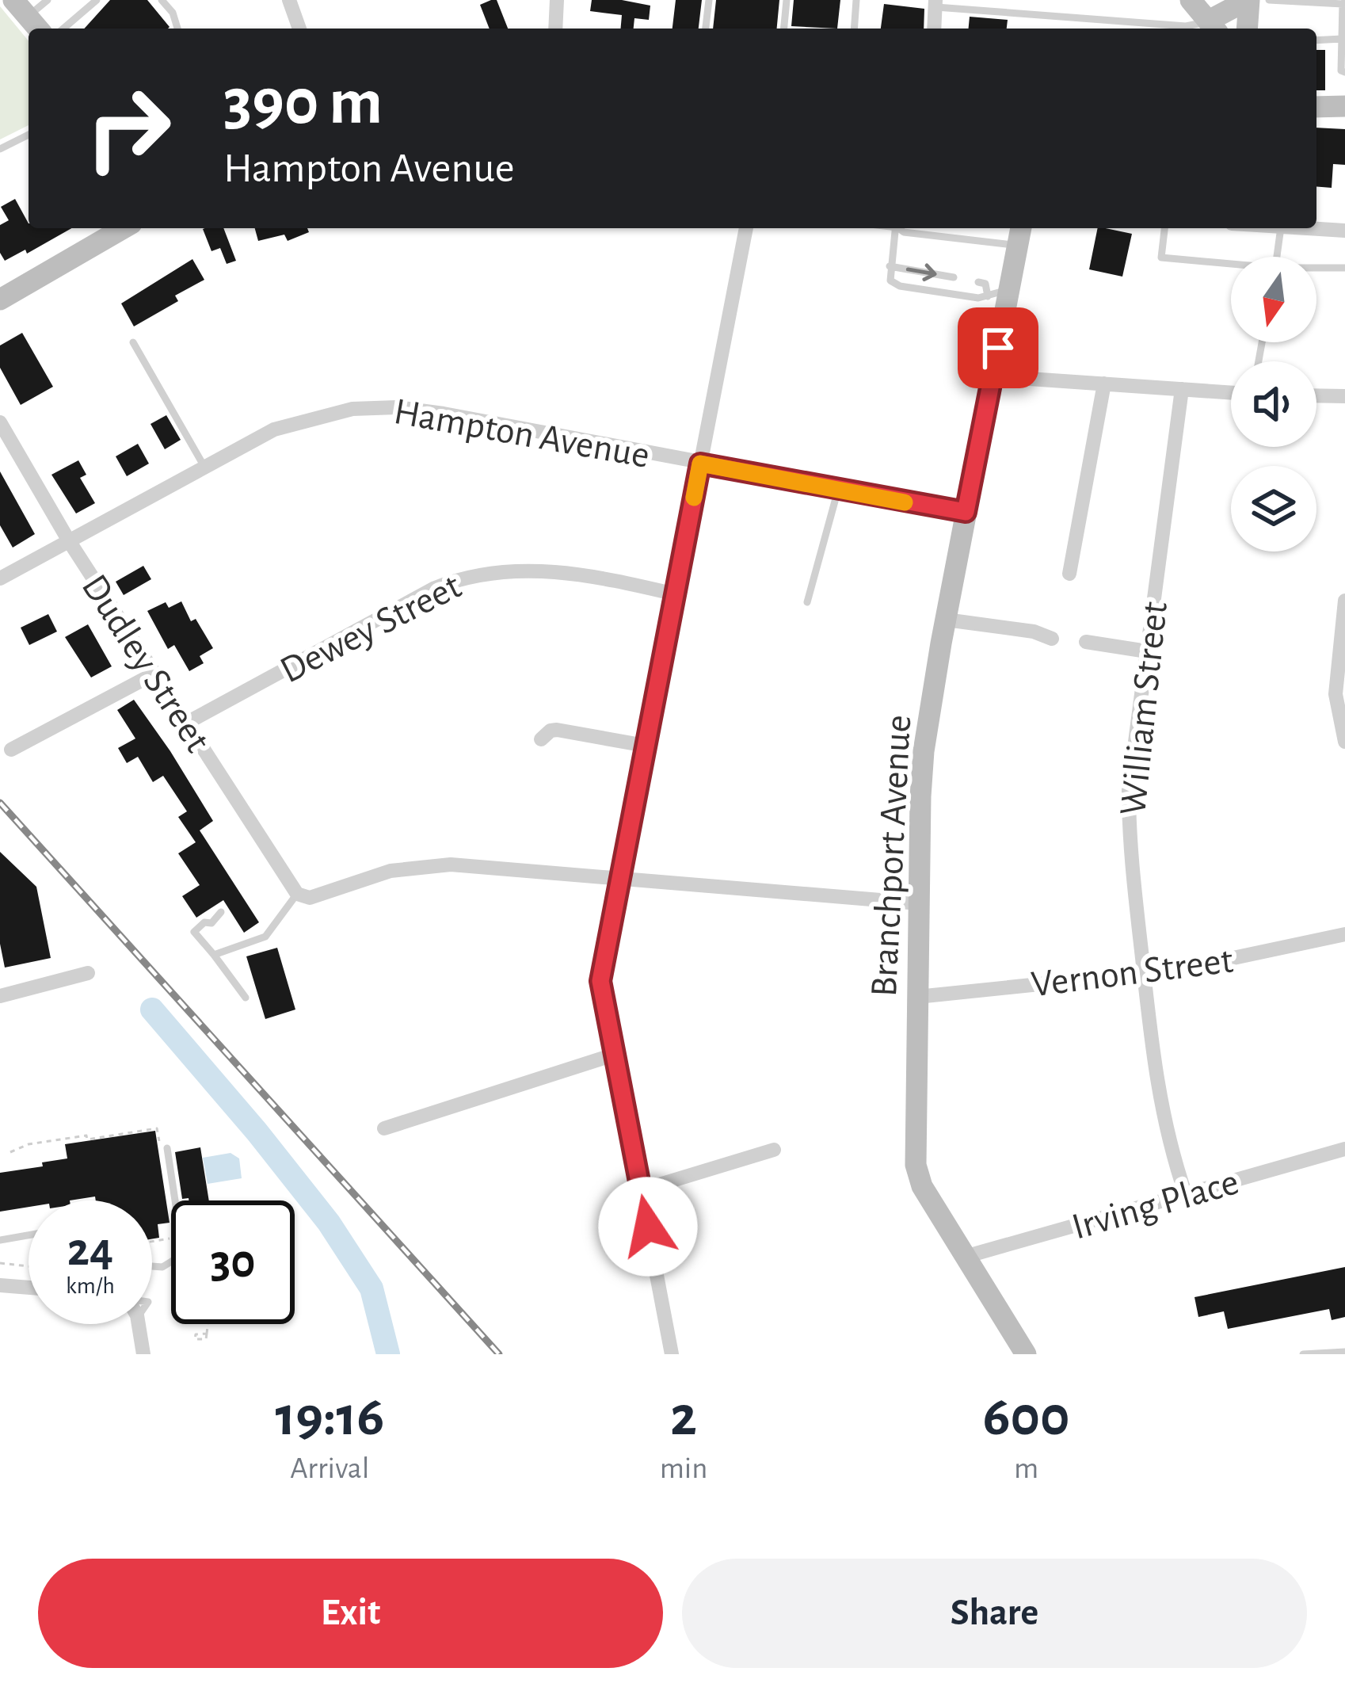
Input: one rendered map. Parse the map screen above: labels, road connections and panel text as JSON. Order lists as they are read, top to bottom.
{
  "streets": {
    "street": [
      "Hampton Avenue",
      "Dewey Street",
      "Dudley Street",
      "William Street",
      "Branchport Avenue",
      "Vernon Street",
      "Irving Place"
    ]
  },
  "crossings": [
    ["Hampton Avenue", "Dudley Street"],
    ["Hampton Avenue", "Branchport Avenue"],
    ["Dewey Street", "Dudley Street"],
    ["William Street", "Vernon Street"],
    ["William Street", "Irving Place"],
    ["Branchport Avenue", "Vernon Street"],
    ["Branchport Avenue", "Irving Place"]
  ],
  "north": "bottom",
  "page": {
    "turn": ["390 m", "Hampton Avenue"],
    "speed": "24 km/h",
    "limit": "30",
    "eta": [
      "19:16",
      "Arrival",
      "2",
      "min",
      "600",
      "m"
    ],
    "buttons": ["Exit", "Share"]
  }
}
